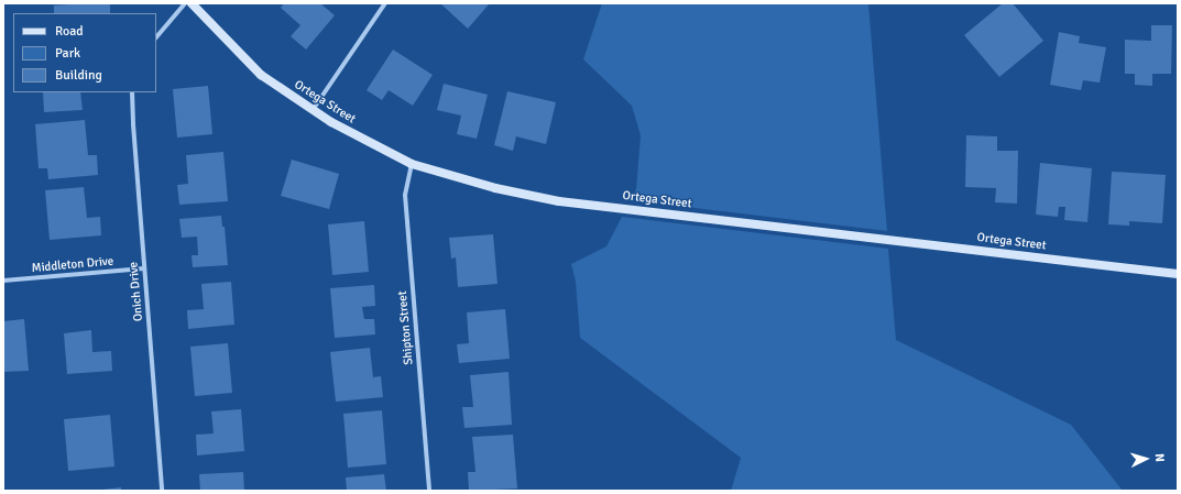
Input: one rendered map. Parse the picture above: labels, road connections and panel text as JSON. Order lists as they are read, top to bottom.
{
  "streets": {
    "street": [
      "Ortega Street",
      "Middleton Drive",
      "Onich Drive",
      "Shipton Street"
    ]
  },
  "crossings": [
    ["Ortega Street", "Shipton Street"],
    ["Middleton Drive", "Onich Drive"]
  ],
  "legend": ["Road", "Park", "Building"],
  "north": "right"
}
